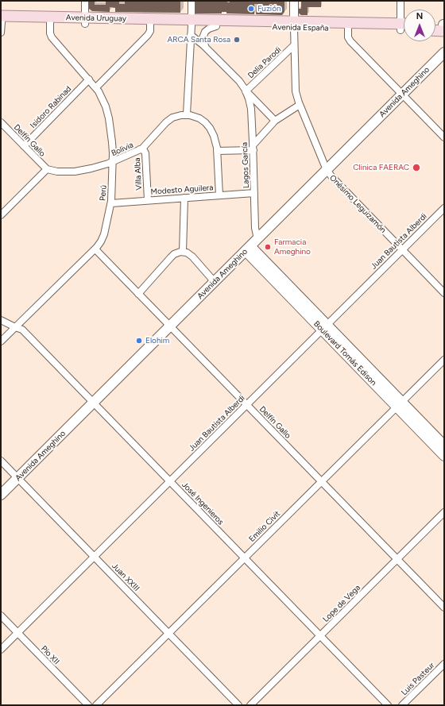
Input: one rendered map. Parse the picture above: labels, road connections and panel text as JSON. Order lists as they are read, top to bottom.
{
  "streets": {
    "main road": [
      "Avenida Uruguay",
      "Avenida España",
      "Avenida Ameghino",
      "Boulevard Tomás Edison"
    ],
    "street": [
      "Delia Parodi",
      "Isidoro Rabinad",
      "Delfín Gallo",
      "Bolivia",
      "Lagos García",
      "Villa Alba",
      "Modesto Aguilera",
      "Perú",
      "Onésimo Leguizamón",
      "Juan Bautista Alberdi",
      "José Ingenieros",
      "Emilio Civit",
      "Juan XXIII",
      "Lope de Vega",
      "Pío XII",
      "Luis Pasteur"
    ]
  },
  "crossings": [
    ["Avenida Uruguay", "Avenida España"],
    ["Avenida Uruguay", "Lagos García"],
    ["Avenida Uruguay", "Perú"],
    ["Avenida España", "Lagos García"],
    ["Avenida España", "Onésimo Leguizamón"],
    ["Delia Parodi", "Lagos García"],
    ["Delia Parodi", "Onésimo Leguizamón"],
    ["Avenida Ameghino", "Delfín Gallo"],
    ["Avenida Ameghino", "Lagos García"],
    ["Avenida Ameghino", "Onésimo Leguizamón"],
    ["Avenida Ameghino", "Boulevard Tomás Edison"],
    ["Avenida Ameghino", "José Ingenieros"],
    ["Avenida Ameghino", "Juan XXIII"],
    ["Isidoro Rabinad", "Delfín Gallo"],
    ["Isidoro Rabinad", "Perú"],
    ["Delfín Gallo", "Bolivia"],
    ["Delfín Gallo", "Perú"],
    ["Delfín Gallo", "Juan Bautista Alberdi"],
    ["Delfín Gallo", "Emilio Civit"],
    ["Delfín Gallo", "Lope de Vega"],
    ["Bolivia", "Villa Alba"],
    ["Bolivia", "Perú"],
    ["Lagos García", "Modesto Aguilera"],
    ["Villa Alba", "Modesto Aguilera"],
    ["Modesto Aguilera", "Perú"],
    ["Perú", "José Ingenieros"],
    ["Onésimo Leguizamón", "Juan Bautista Alberdi"],
    ["Juan Bautista Alberdi", "Boulevard Tomás Edison"],
    ["Juan Bautista Alberdi", "José Ingenieros"],
    ["Juan Bautista Alberdi", "Juan XXIII"],
    ["Juan Bautista Alberdi", "Pío XII"],
    ["Boulevard Tomás Edison", "Emilio Civit"],
    ["José Ingenieros", "Emilio Civit"],
    ["José Ingenieros", "Lope de Vega"],
    ["Emilio Civit", "Juan XXIII"]
  ],
  "places": [
    "Fuzión",
    "ARCA Santa Rosa",
    "Clinica FAERAC",
    "Farmacia Ameghino",
    "Elohim"
  ],
  "north": "top"
}
